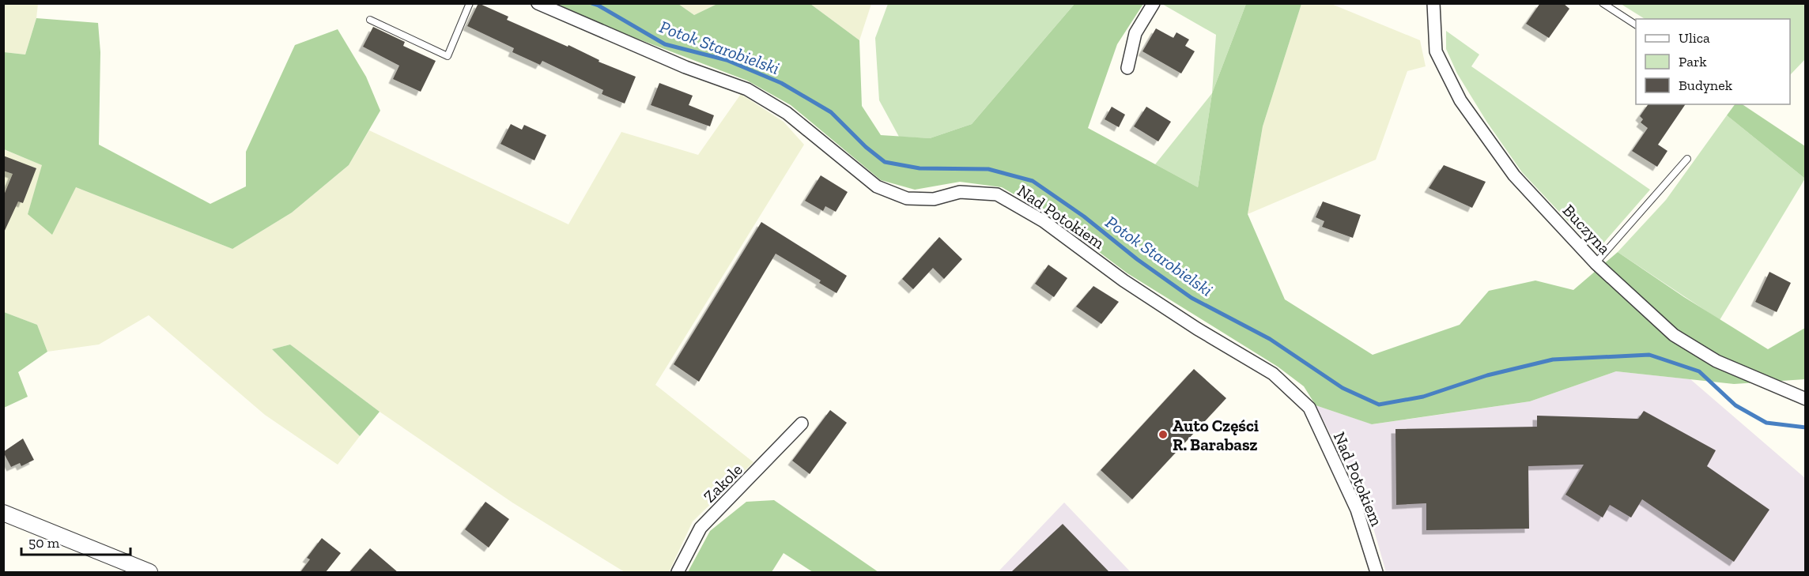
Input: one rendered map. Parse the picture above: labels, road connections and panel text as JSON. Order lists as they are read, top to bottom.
{
  "streets": {
    "street": ["Nad Potokiem", "Buczyna", "Zakole"]
  },
  "water": ["Potok Starobielski"],
  "places": ["Auto Części R. Barabasz"],
  "legend": ["Ulica", "Park", "Budynek"],
  "scale_bar": "50 m"
}
